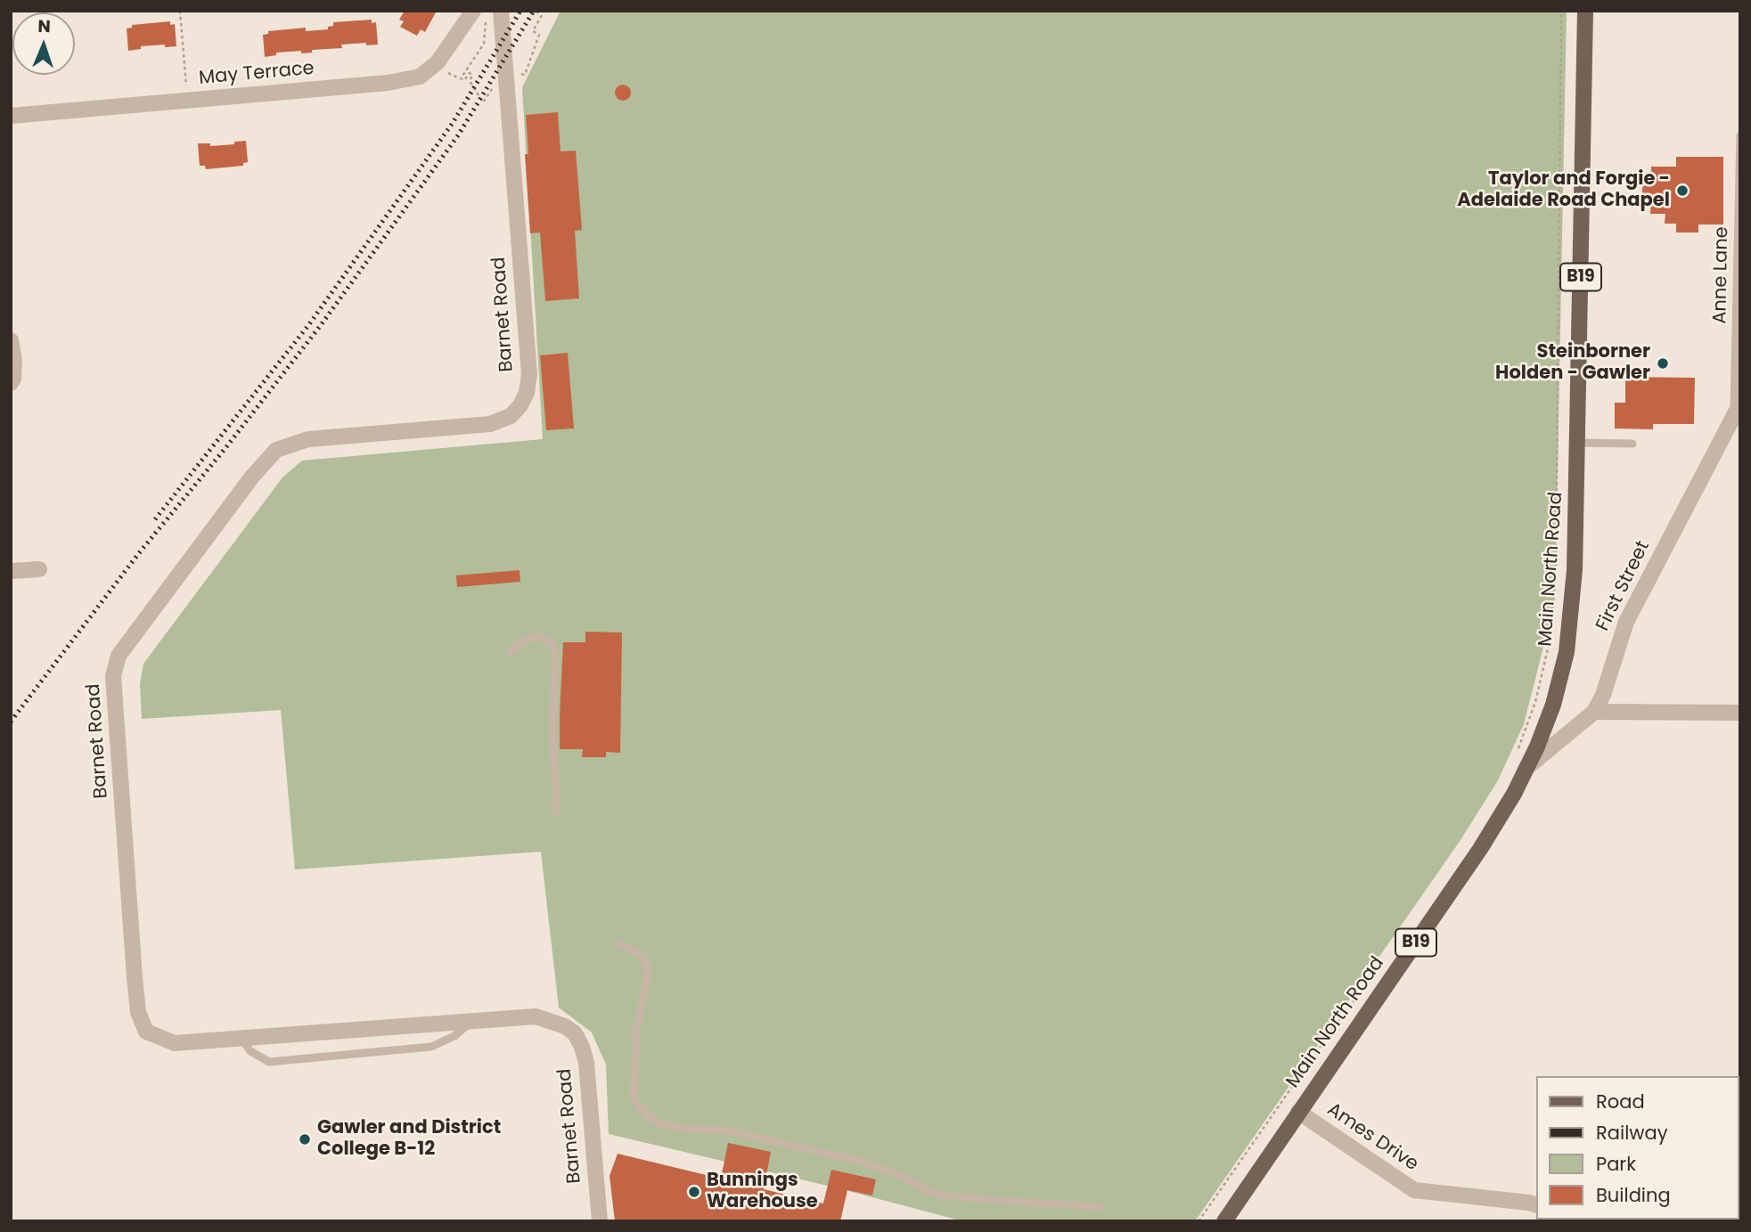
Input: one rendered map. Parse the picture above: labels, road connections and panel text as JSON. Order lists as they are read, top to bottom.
{
  "streets": {
    "main road": ["B19", "Main North Road"],
    "street": [
      "May Terrace",
      "Barnet Road",
      "First Street",
      "Ames Drive"
    ],
    "lane": ["Anne Lane"]
  },
  "crossings": [
    ["Anne Lane", "First Street"],
    ["Main North Road", "First Street"],
    ["Main North Road", "Ames Drive"]
  ],
  "places": [
    "Taylor and Forgie - Adelaide Road Chapel",
    "Steinborner Holden - Gawler",
    "Gawler and District College B-12",
    "Bunnings Warehouse"
  ],
  "legend": [
    "Road",
    "Railway",
    "Park",
    "Building"
  ],
  "north": "top"
}
